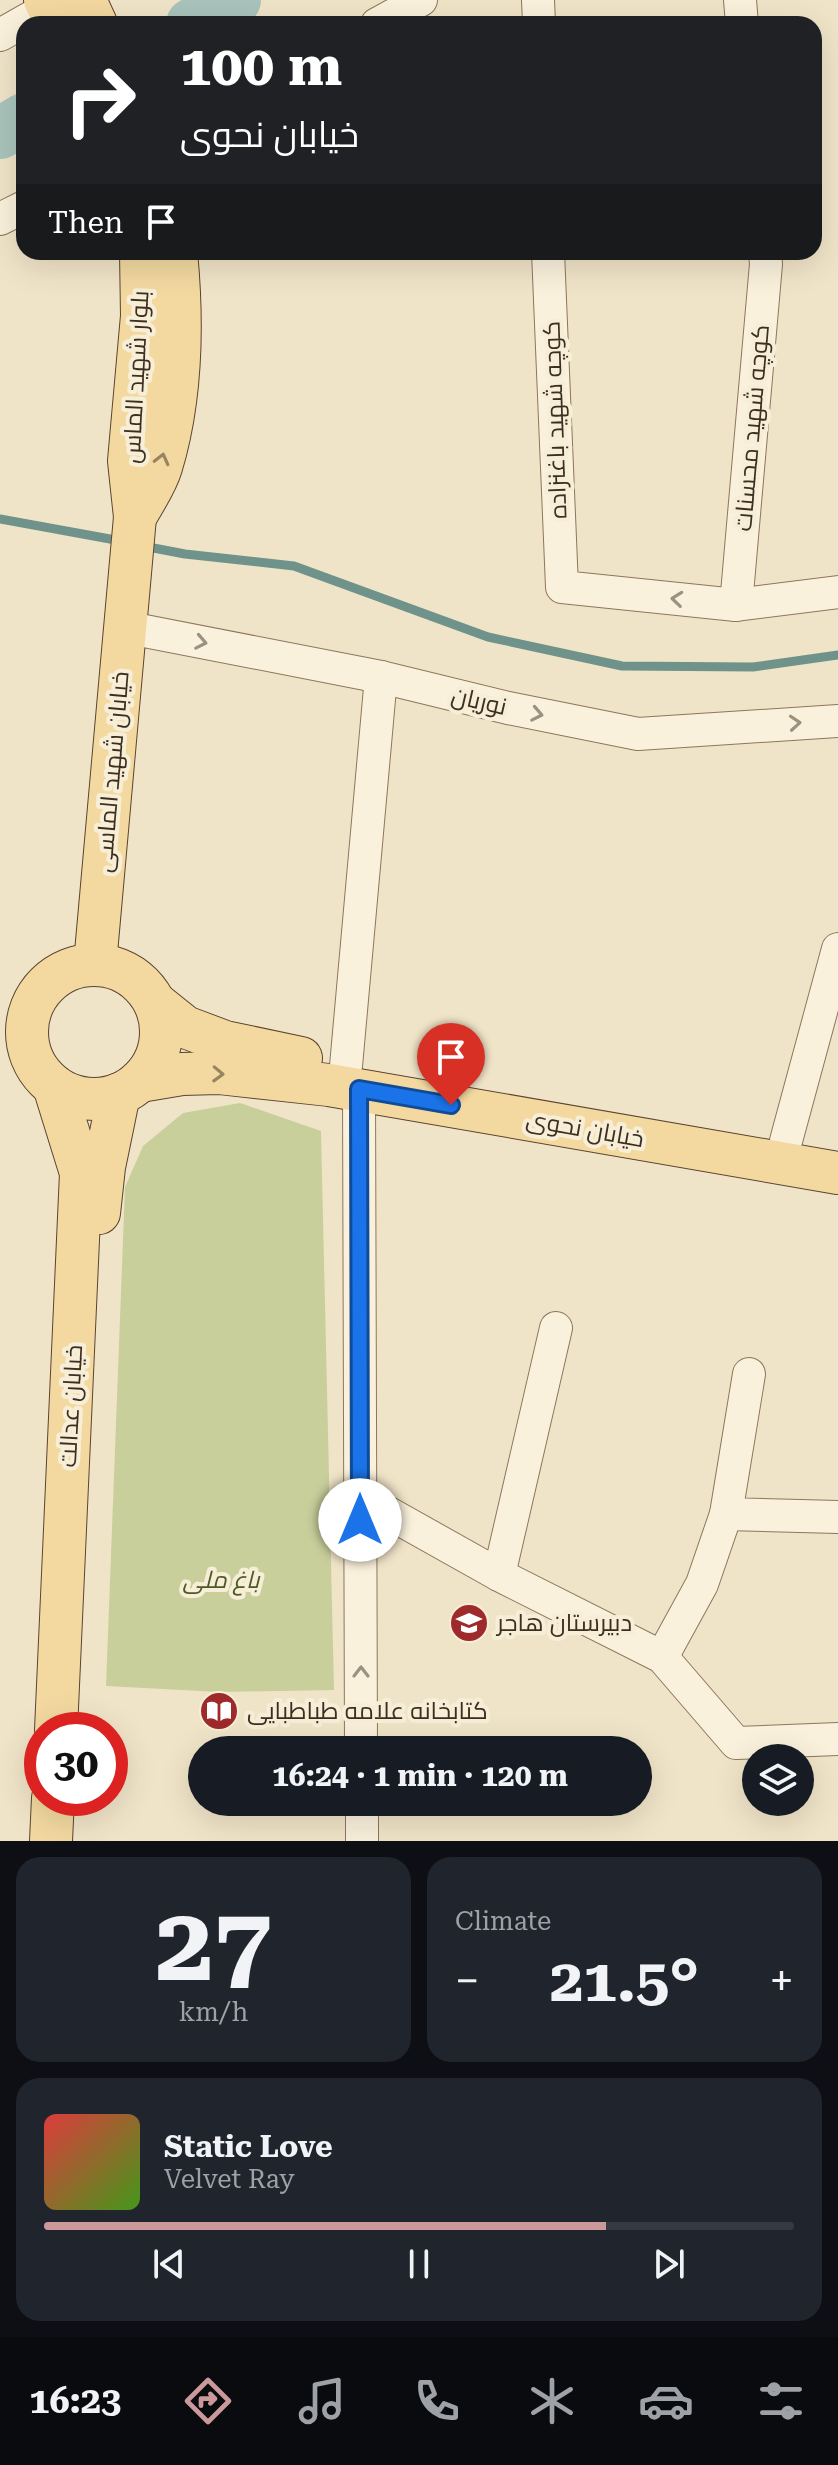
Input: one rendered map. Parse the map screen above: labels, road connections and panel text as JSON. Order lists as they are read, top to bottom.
{
  "streets": {
    "main road": [
      "بلوار شهید الماس",
      "خیابان شهید الماسی",
      "خیابان نحوی",
      "خیابان عدالت"
    ],
    "street": ["کوچه شهید باغنزاده", "کوچه شهید محسنات", "نوریان"]
  },
  "crossings": [
    ["بلوار شهید الماس", "خیابان شهید الماسی"],
    ["کوچه شهید باغنزاده", "کوچه شهید محسنات"],
    ["نوریان", "خیابان شهید الماسی"],
    ["خیابان شهید الماسی", "خیابان نحوی"],
    ["خیابان شهید الماسی", "خیابان عدالت"],
    ["خیابان نحوی", "خیابان عدالت"]
  ],
  "one_way": ["نوریان"],
  "parks": ["باغ ملی"],
  "places": {
    "school or university": ["دبیرستان هاجر"],
    "library": ["کتابخانه علامه طباطبایی"]
  },
  "page": {
    "turn": ["100 m", "خیابان نحوی"],
    "then": "Then",
    "limit": "30",
    "trip": "16:24 · 1 min · 120 m",
    "tile": [
      ["27", "km/h"],
      "Climate"
    ],
    "heat": ["−", "21.5°", "+"],
    "song": ["Static Love", "Velvet Ray"],
    "tabs": "16:23"
  }
}
